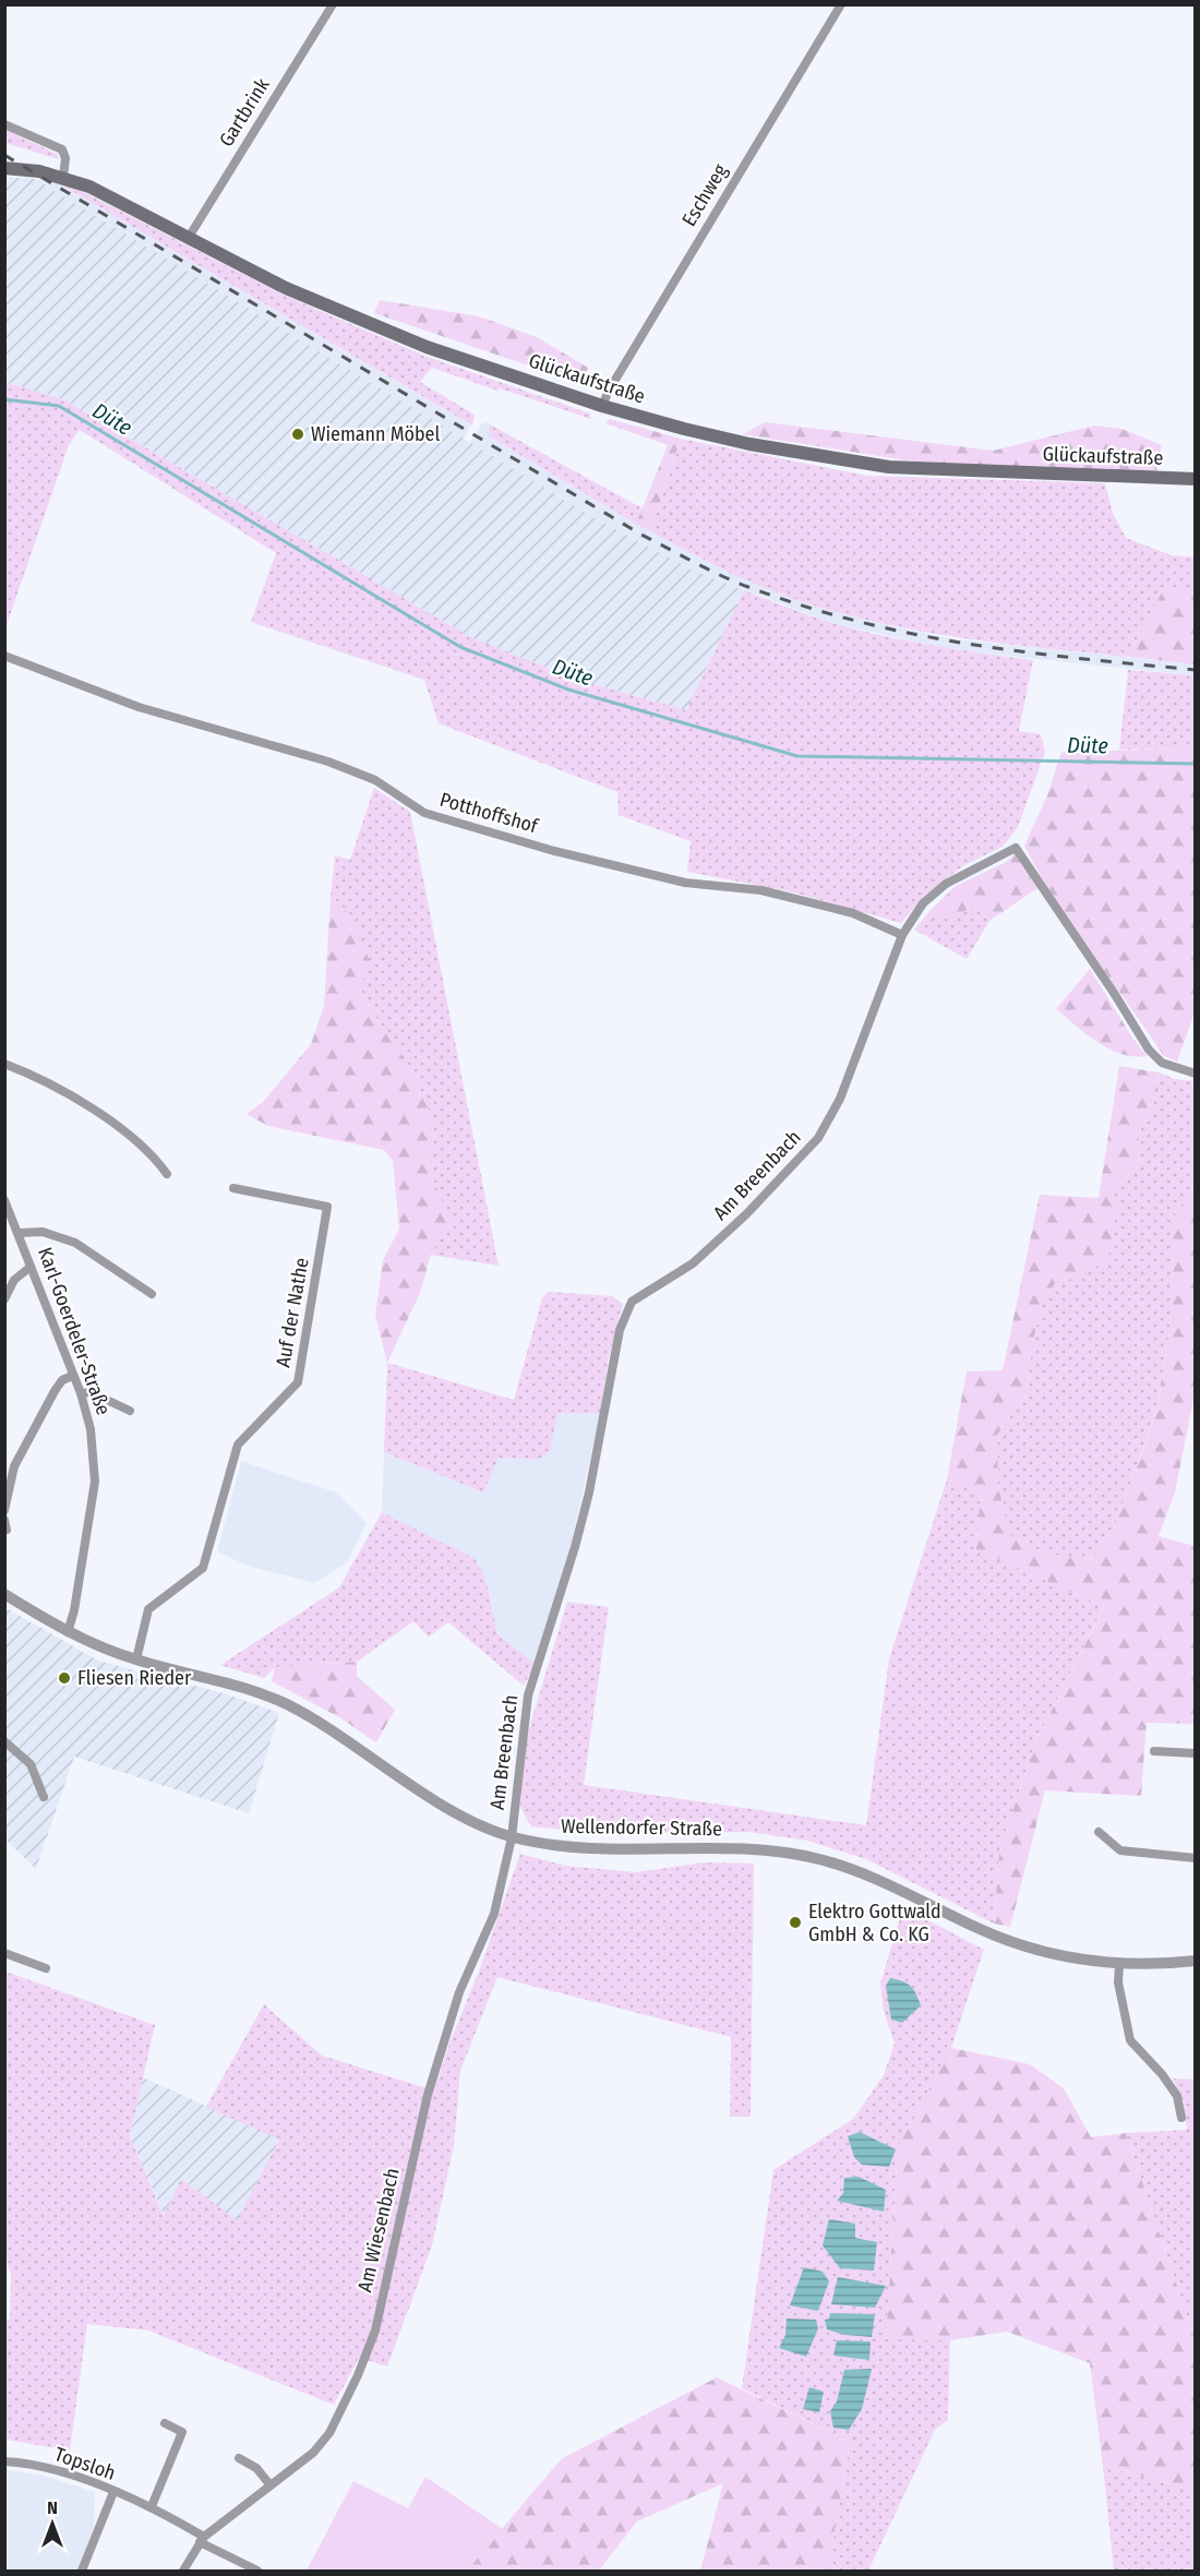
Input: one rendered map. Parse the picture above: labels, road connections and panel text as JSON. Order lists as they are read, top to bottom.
{
  "streets": {
    "main road": ["Glückaufstraße"],
    "street": [
      "Gartbrink",
      "Eschweg",
      "Potthoffshof",
      "Am Breenbach",
      "Auf der Nathe",
      "Karl-Goerdeler-Straße",
      "Wellendorfer Straße",
      "Am Wiesenbach",
      "Topsloh"
    ]
  },
  "crossings": [
    ["Gartbrink", "Glückaufstraße"],
    ["Eschweg", "Glückaufstraße"],
    ["Potthoffshof", "Am Breenbach"],
    ["Am Breenbach", "Wellendorfer Straße"],
    ["Am Breenbach", "Am Wiesenbach"],
    ["Auf der Nathe", "Wellendorfer Straße"],
    ["Karl-Goerdeler-Straße", "Wellendorfer Straße"],
    ["Wellendorfer Straße", "Am Wiesenbach"],
    ["Am Wiesenbach", "Topsloh"]
  ],
  "water": ["Düte"],
  "places": ["Wiemann Möbel", "Fliesen Rieder", "Elektro Gottwald GmbH & Co. KG"],
  "north": "top"
}
